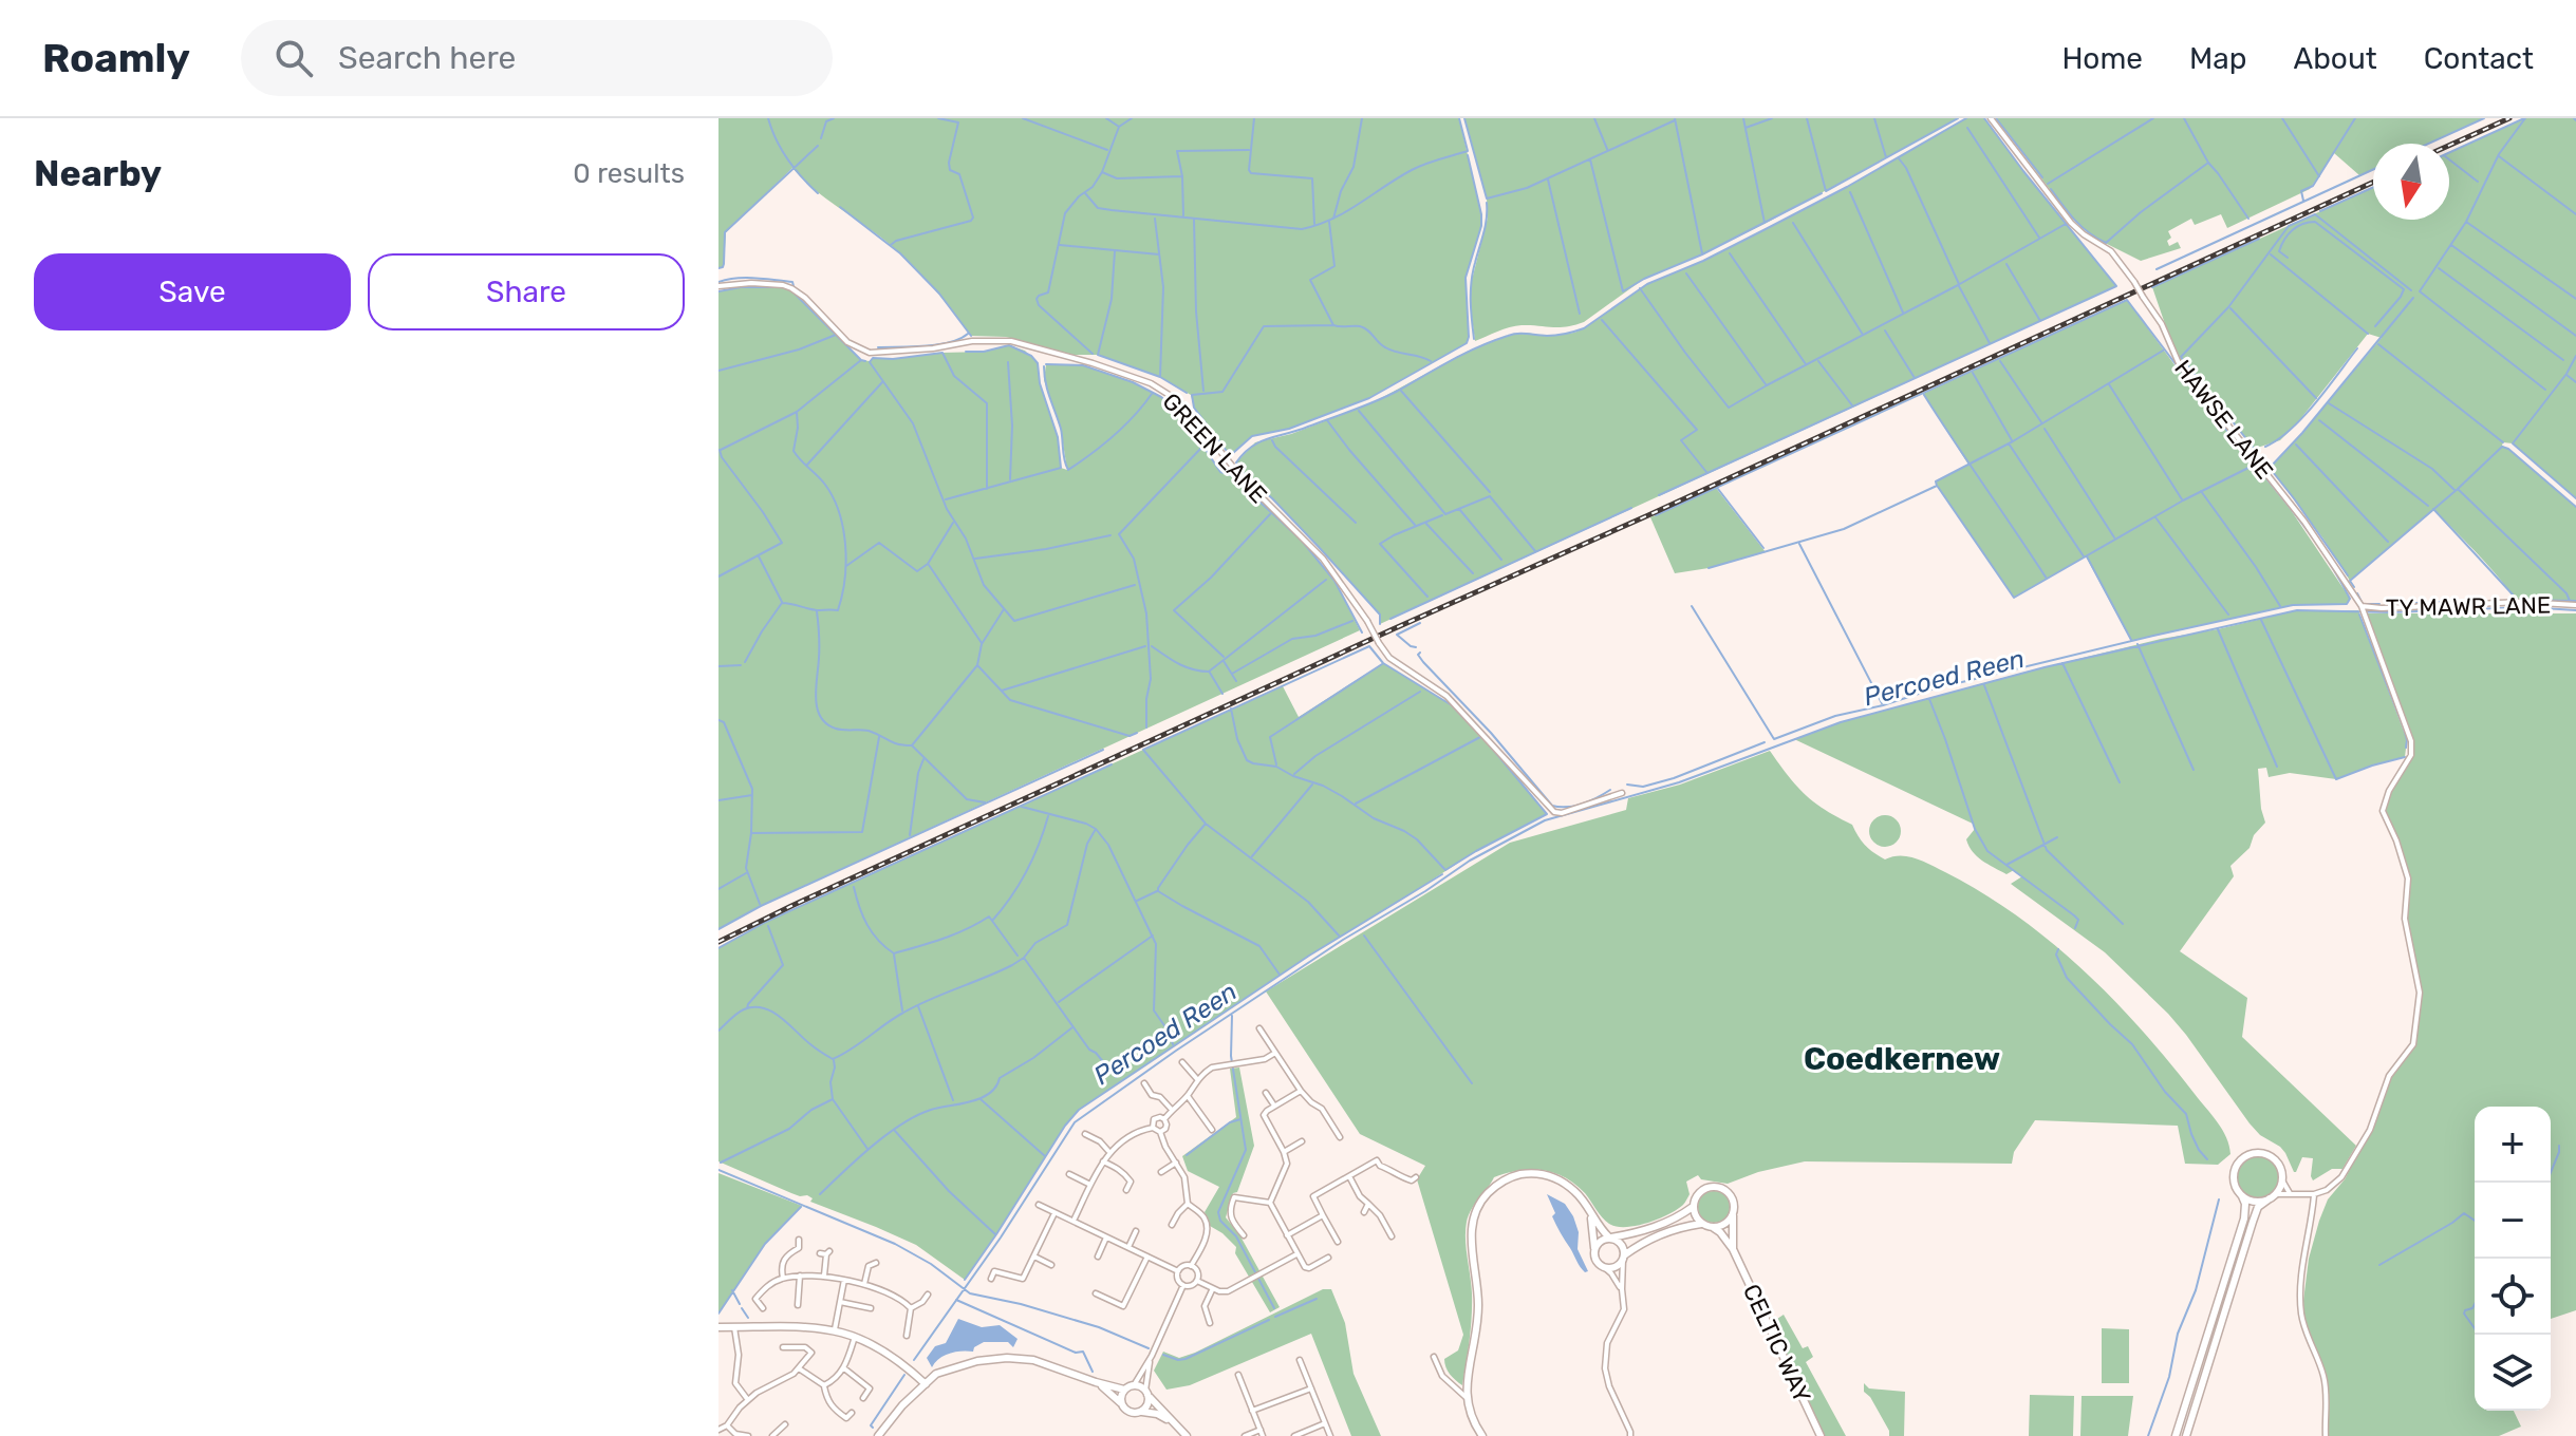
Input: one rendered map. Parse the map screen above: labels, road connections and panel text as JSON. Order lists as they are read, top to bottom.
{
  "streets": {
    "street": [
      "HAWSE LANE",
      "GREEN LANE",
      "TY MAWR LANE",
      "CELTIC WAY"
    ]
  },
  "crossings": [
    ["HAWSE LANE", "TY MAWR LANE"]
  ],
  "districts": ["Coedkernew"],
  "water": ["Percoed Reen"],
  "north": "bottom",
  "page": {
    "header": "Roamly",
    "search": "Search here",
    "nav": [
      "Home",
      "Map",
      "About",
      "Contact"
    ],
    "heading": ["Nearby", "0 results"],
    "buttons": ["Save", "Share"],
    "map_buttons": ["+", "−"]
  }
}
